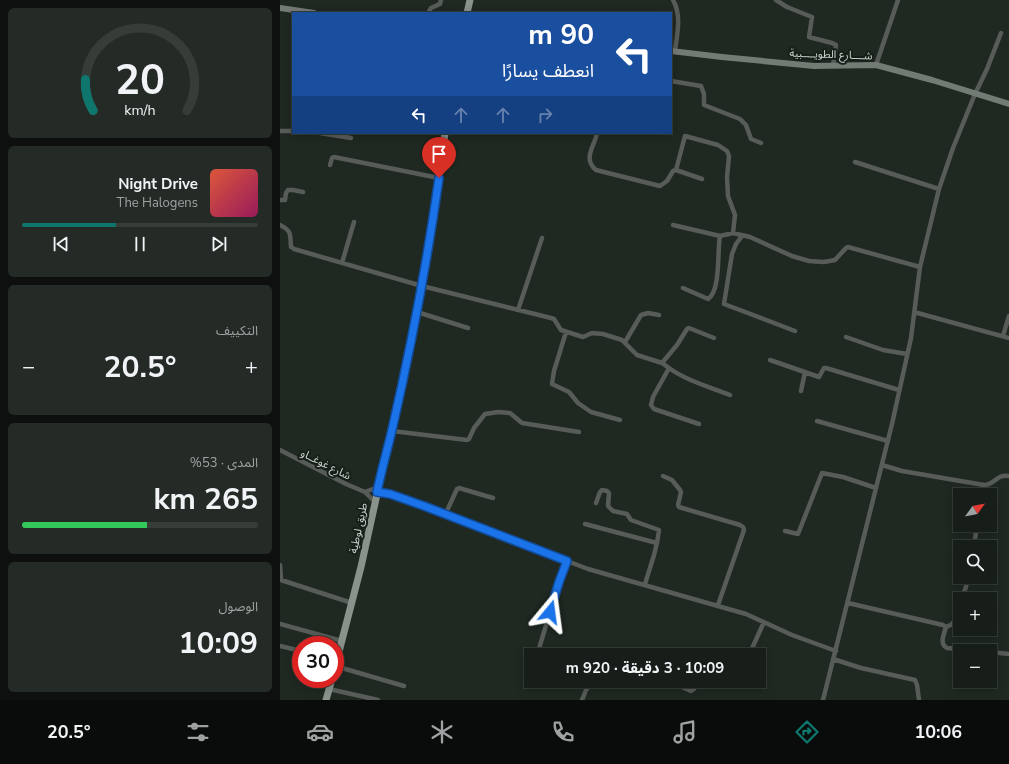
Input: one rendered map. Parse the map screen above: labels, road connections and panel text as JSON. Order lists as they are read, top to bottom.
{
  "streets": {
    "main road": ["طريق لوطية"],
    "street": ["شــــارع الطويــــبية", "شارع غوغــاو"]
  },
  "north": "top right",
  "page": {
    "turn": ["90 m", "انعطف يسارًا"],
    "song": ["Night Drive", "The Halogens"],
    "tile": [
      "التكييف",
      ["المدى · 53%", "265 km"],
      ["الوصول", "10:09"]
    ],
    "heat": ["−", "20.5°", "+"],
    "map_buttons": ["+", "−"],
    "limit": "30",
    "trip": "10:09 · 3 دقيقة · 920 m",
    "tabs": ["10:06", "20.5°"],
    "gauge": ["20", "km/h"]
  }
}
